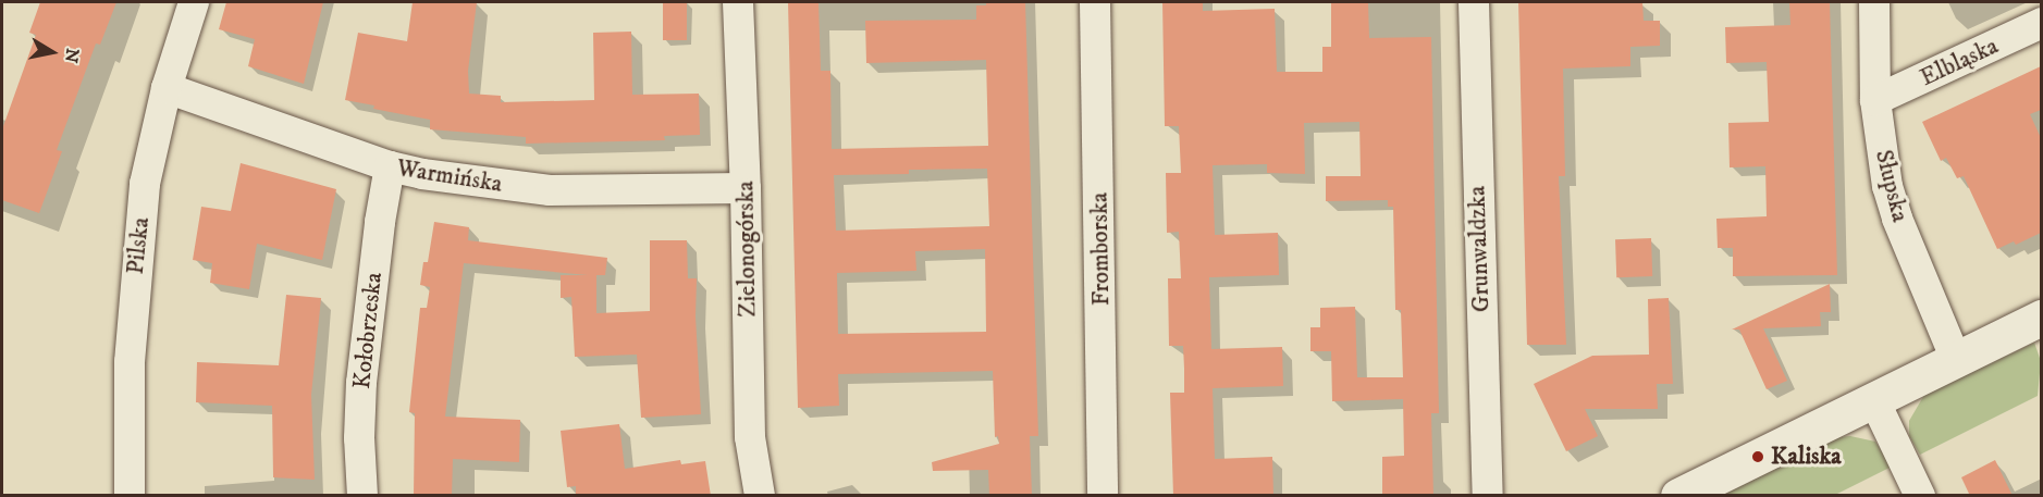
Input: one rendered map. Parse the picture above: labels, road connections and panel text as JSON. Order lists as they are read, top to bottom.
{
  "streets": {
    "street": [
      "Elbląska",
      "Warmińska",
      "Słupska",
      "Pilska",
      "Zielonogórska",
      "Fromborska",
      "Grunwaldzka",
      "Kołobrzeska"
    ]
  },
  "crossings": [
    ["Elbląska", "Słupska"],
    ["Warmińska", "Pilska"],
    ["Warmińska", "Zielonogórska"],
    ["Warmińska", "Kołobrzeska"]
  ],
  "places": ["Kaliska"],
  "north": "right"
}
